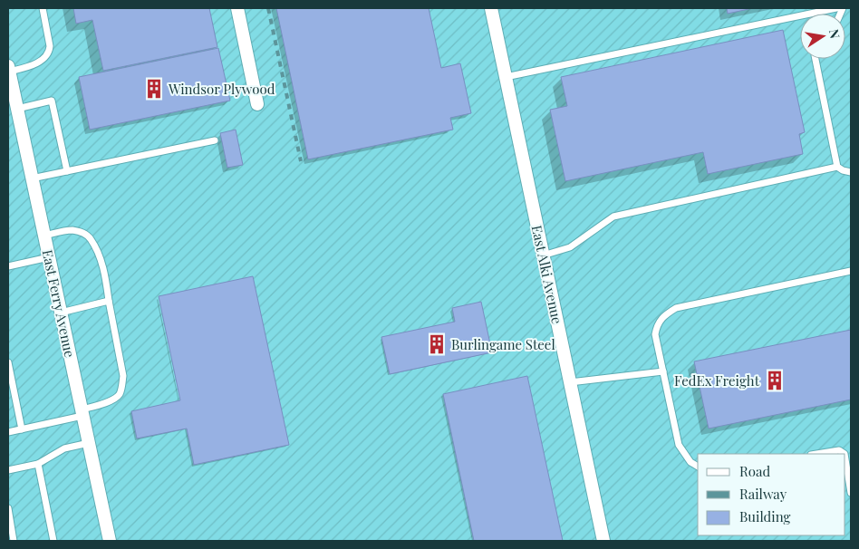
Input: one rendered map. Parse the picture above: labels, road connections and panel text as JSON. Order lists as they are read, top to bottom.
{
  "streets": {
    "street": ["East Alki Avenue", "East Ferry Avenue"]
  },
  "places": {
    "building": ["Windsor Plywood", "Burlingame Steel", "FedEx Freight"]
  },
  "legend": ["Road", "Railway", "Building"],
  "north": "right"
}
